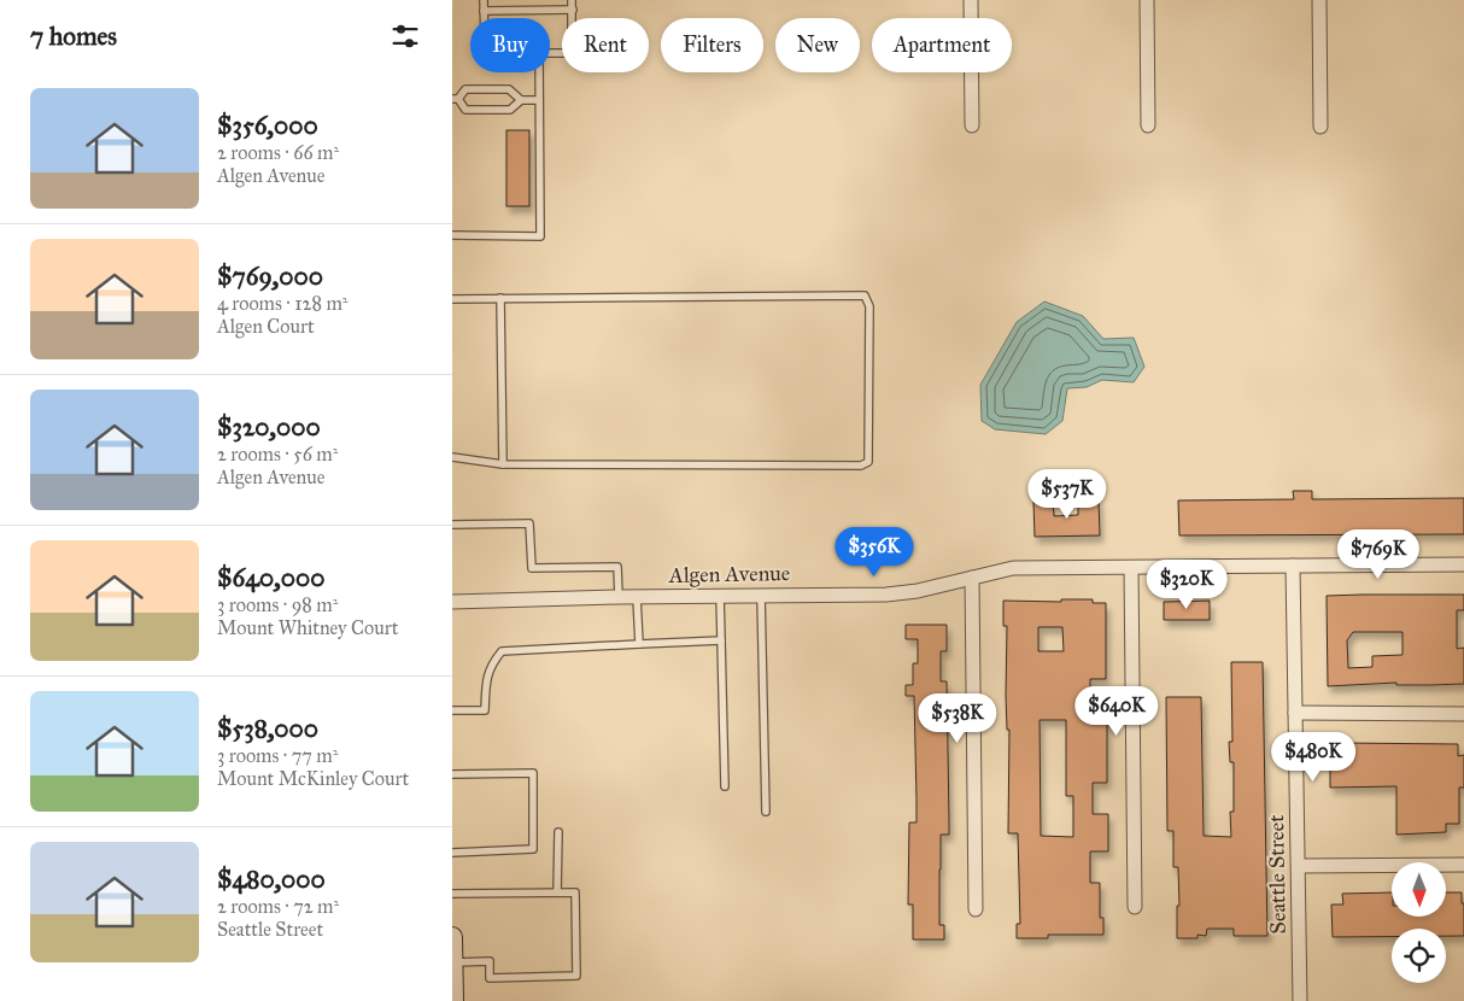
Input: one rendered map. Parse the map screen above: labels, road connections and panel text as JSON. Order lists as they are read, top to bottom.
{
  "streets": {
    "street": ["Algen Avenue", "Seattle Street"]
  },
  "crossings": [
    ["Algen Avenue", "Seattle Street"]
  ],
  "north": "bottom",
  "page": {
    "heading": "7 homes",
    "chip": [
      "Buy",
      "Rent",
      "Filters",
      "New",
      "Apartment"
    ],
    "list": [
      {
        "name": "$356,000",
        "note": "2 rooms · 66 m² · Algen Avenue"
      },
      {
        "name": "$769,000",
        "note": "4 rooms · 128 m² · Algen Court"
      },
      {
        "name": "$320,000",
        "note": "2 rooms · 56 m² · Algen Avenue"
      },
      {
        "name": "$640,000",
        "note": "3 rooms · 98 m² · Mount Whitney Court"
      },
      {
        "name": "$538,000",
        "note": "3 rooms · 77 m² · Mount McKinley Court"
      },
      {
        "name": "$480,000",
        "note": "2 rooms · 72 m² · Seattle Street"
      }
    ],
    "price": [
      "$537K",
      "$356K",
      "$769K",
      "$320K",
      "$640K",
      "$538K",
      "$480K"
    ]
  }
}
